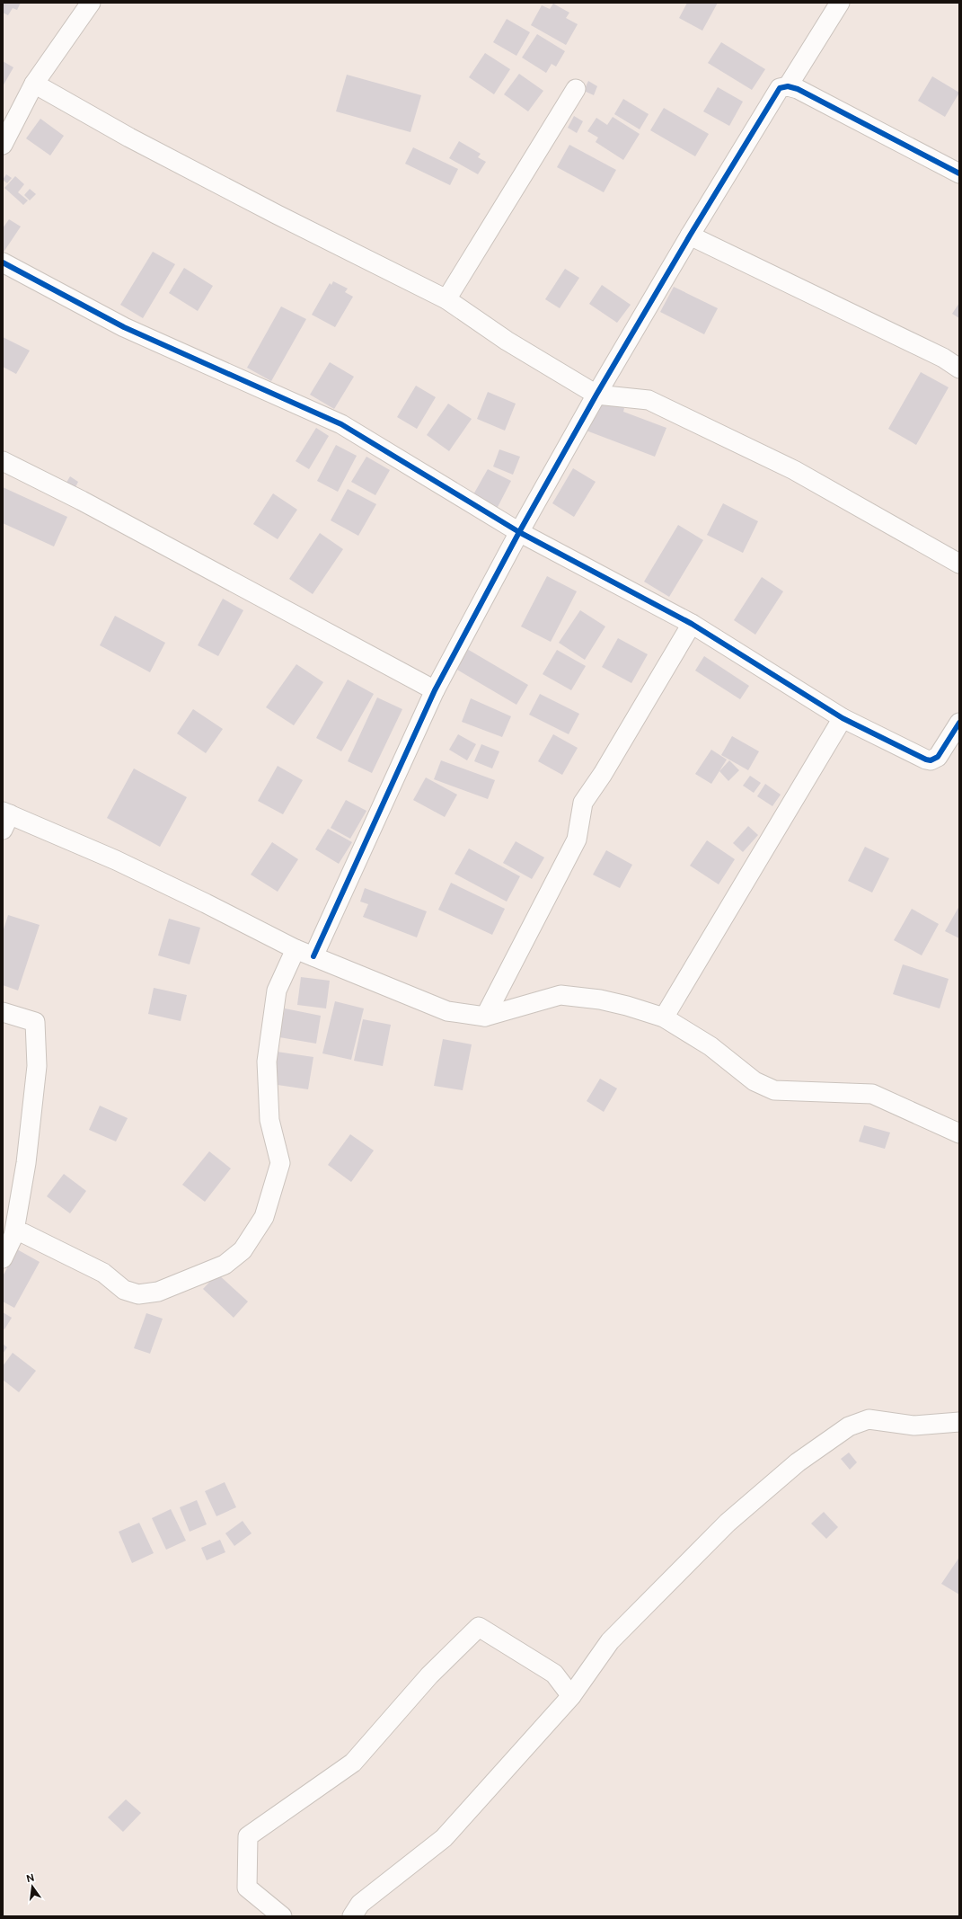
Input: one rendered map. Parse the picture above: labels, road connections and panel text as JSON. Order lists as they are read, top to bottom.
{
  "north": "top"
}
